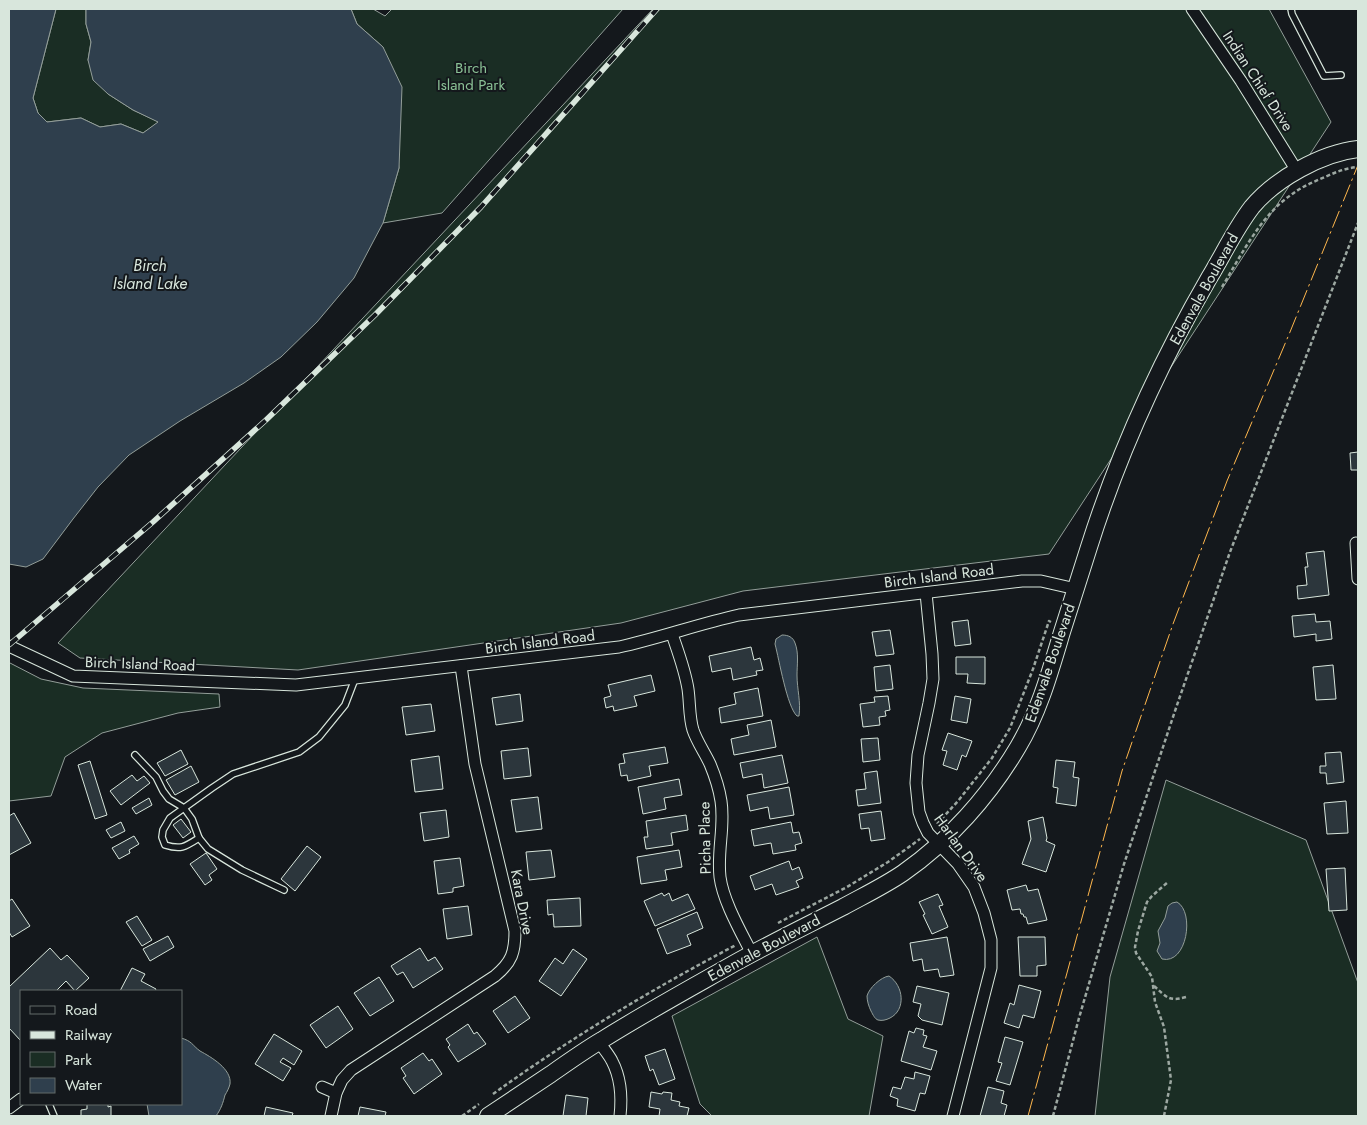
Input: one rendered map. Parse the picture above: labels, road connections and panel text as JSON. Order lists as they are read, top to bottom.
{
  "streets": {
    "street": [
      "Indian Chief Drive",
      "Edenvale Boulevard",
      "Birch Island Road",
      "Picha Place",
      "Harlan Drive",
      "Kara Drive"
    ]
  },
  "crossings": [
    ["Indian Chief Drive", "Edenvale Boulevard"],
    ["Edenvale Boulevard", "Birch Island Road"],
    ["Edenvale Boulevard", "Picha Place"],
    ["Edenvale Boulevard", "Harlan Drive"],
    ["Birch Island Road", "Picha Place"],
    ["Birch Island Road", "Harlan Drive"],
    ["Birch Island Road", "Kara Drive"]
  ],
  "water": ["Birch Island Lake"],
  "parks": ["Birch Island Park"],
  "legend": [
    "Road",
    "Railway",
    "Park",
    "Water"
  ]
}
